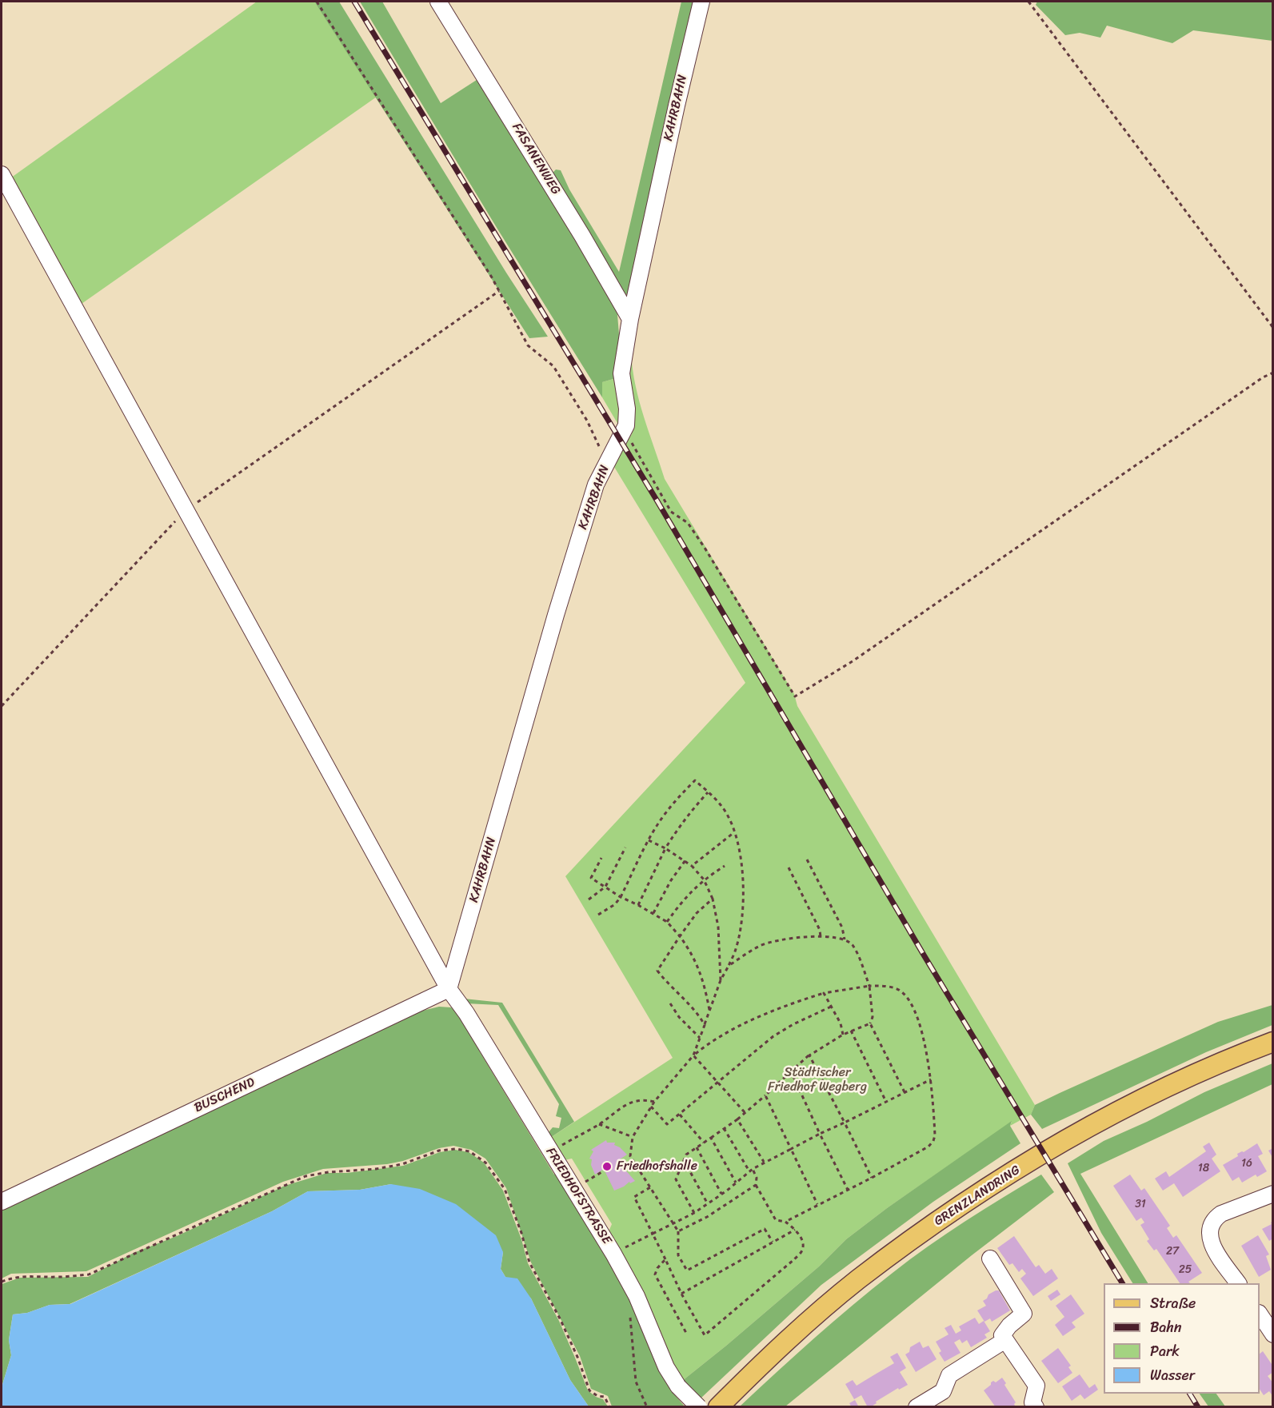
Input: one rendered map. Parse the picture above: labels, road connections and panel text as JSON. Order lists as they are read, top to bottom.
{
  "streets": {
    "main road": ["GRENZLANDRING"],
    "street": [
      "KAHRBAHN",
      "FASANENWEG",
      "BUSCHEND",
      "FRIEDHOFSTRASSE"
    ]
  },
  "crossings": [
    ["KAHRBAHN", "FASANENWEG"],
    ["KAHRBAHN", "BUSCHEND"],
    ["KAHRBAHN", "FRIEDHOFSTRASSE"],
    ["BUSCHEND", "FRIEDHOFSTRASSE"]
  ],
  "parks": ["Städtischer Friedhof Wegberg"],
  "places": ["Friedhofshalle"],
  "house_numbers": [
    "16",
    "18",
    "31",
    "27",
    "25"
  ],
  "legend": [
    "Straße",
    "Bahn",
    "Park",
    "Wasser"
  ]
}
